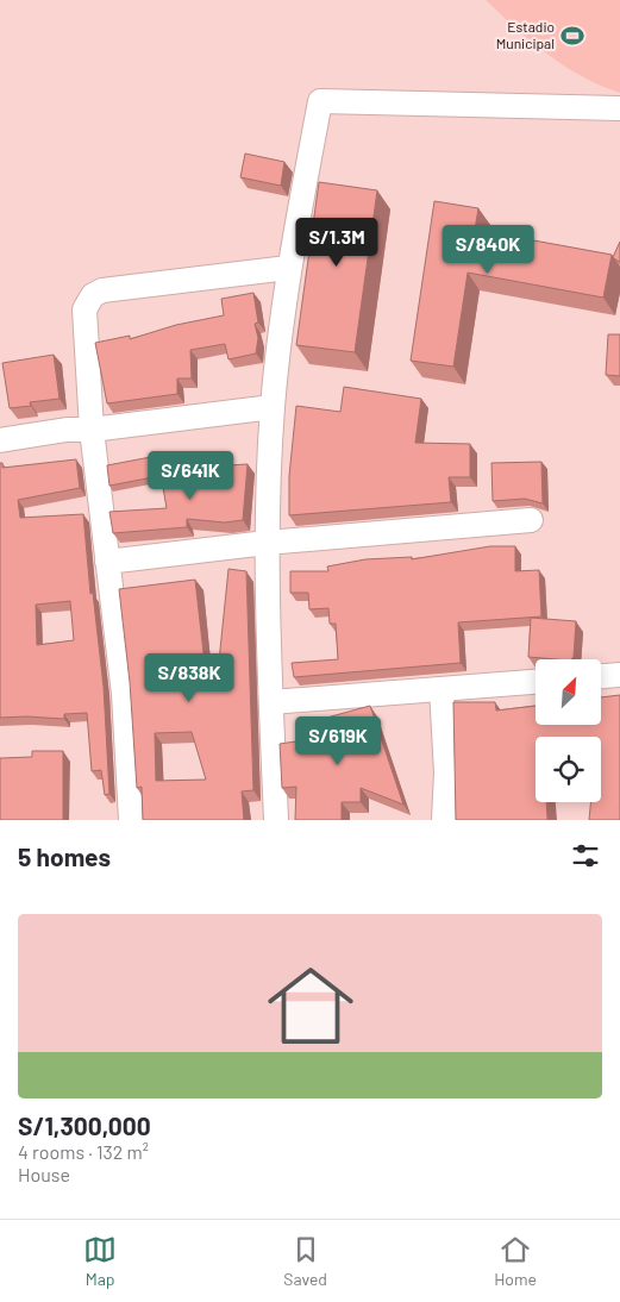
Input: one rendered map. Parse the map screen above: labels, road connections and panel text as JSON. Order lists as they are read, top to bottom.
{
  "places": {
    "sports": ["Estadio Municipal"]
  },
  "north": "top right",
  "page": {
    "price": [
      "S/1.3M",
      "S/840K",
      "S/641K",
      "S/838K",
      "S/619K"
    ],
    "heading": "5 homes",
    "list": [
      {
        "name": "S/1,300,000",
        "note": "4 rooms · 132 m² · House"
      }
    ],
    "tabs": ["Map", "Saved", "Home"]
  }
}
